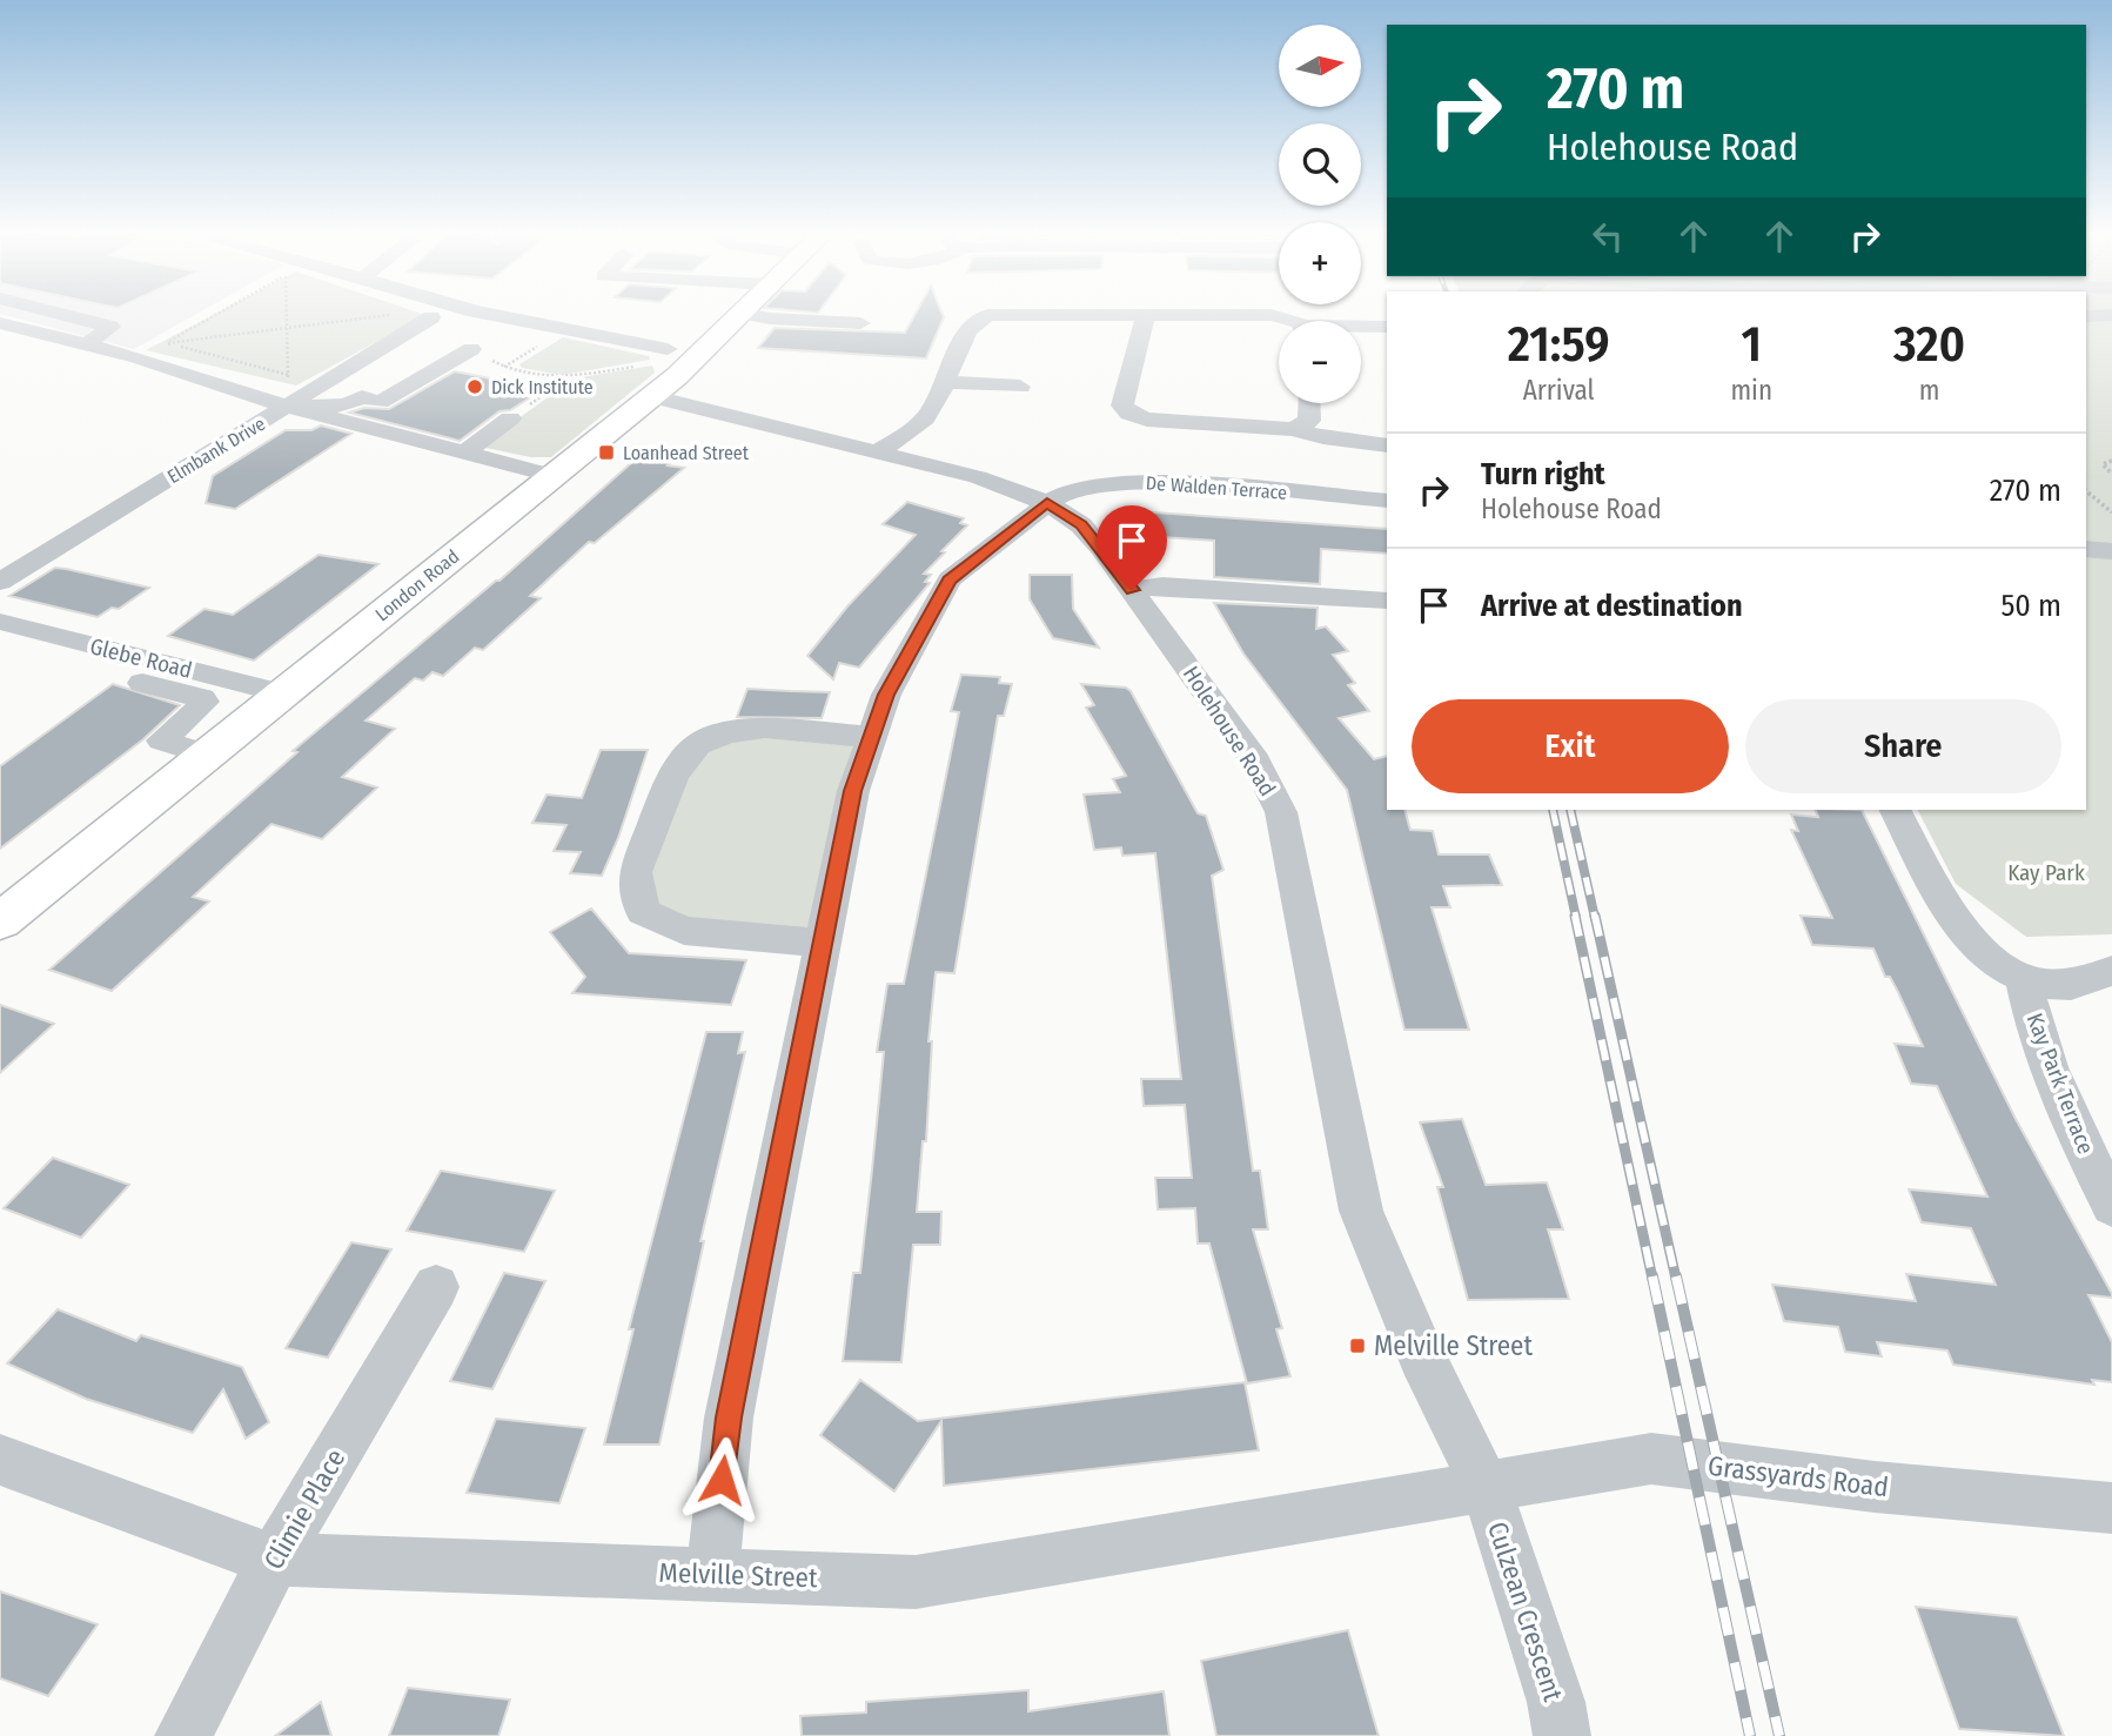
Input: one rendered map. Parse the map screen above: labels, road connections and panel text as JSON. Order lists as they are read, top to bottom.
{
  "streets": {
    "main road": ["London Road"],
    "street": [
      "Elmbank Drive",
      "De Walden Terrace",
      "Glebe Road",
      "Holehouse Road",
      "Kay Park Terrace",
      "Grassyards Road",
      "Climie Place",
      "Melville Street",
      "Culzean Crescent"
    ]
  },
  "crossings": [
    ["De Walden Terrace", "Holehouse Road"],
    ["De Walden Terrace", "Melville Street"],
    ["London Road", "Glebe Road"],
    ["London Road", "Holehouse Road"],
    ["Holehouse Road", "Grassyards Road"],
    ["Holehouse Road", "Melville Street"],
    ["Holehouse Road", "Culzean Crescent"],
    ["Grassyards Road", "Melville Street"],
    ["Grassyards Road", "Culzean Crescent"],
    ["Climie Place", "Melville Street"],
    ["Melville Street", "Culzean Crescent"]
  ],
  "parks": ["Kay Park"],
  "places": {
    "other": ["Dick Institute"],
    "transit": ["Loanhead Street", "Melville Street"]
  },
  "north": "right",
  "page": {
    "map_buttons": ["+", "−"],
    "turn": ["270 m", "Holehouse Road"],
    "eta": [
      "21:59",
      "Arrival",
      "1",
      "min",
      "320",
      "m"
    ],
    "list": [
      {
        "name": "Turn right",
        "note": "Holehouse Road",
        "value": "270 m"
      },
      {
        "name": "Arrive at destination",
        "value": "50 m"
      }
    ],
    "buttons": ["Exit", "Share"]
  }
}
